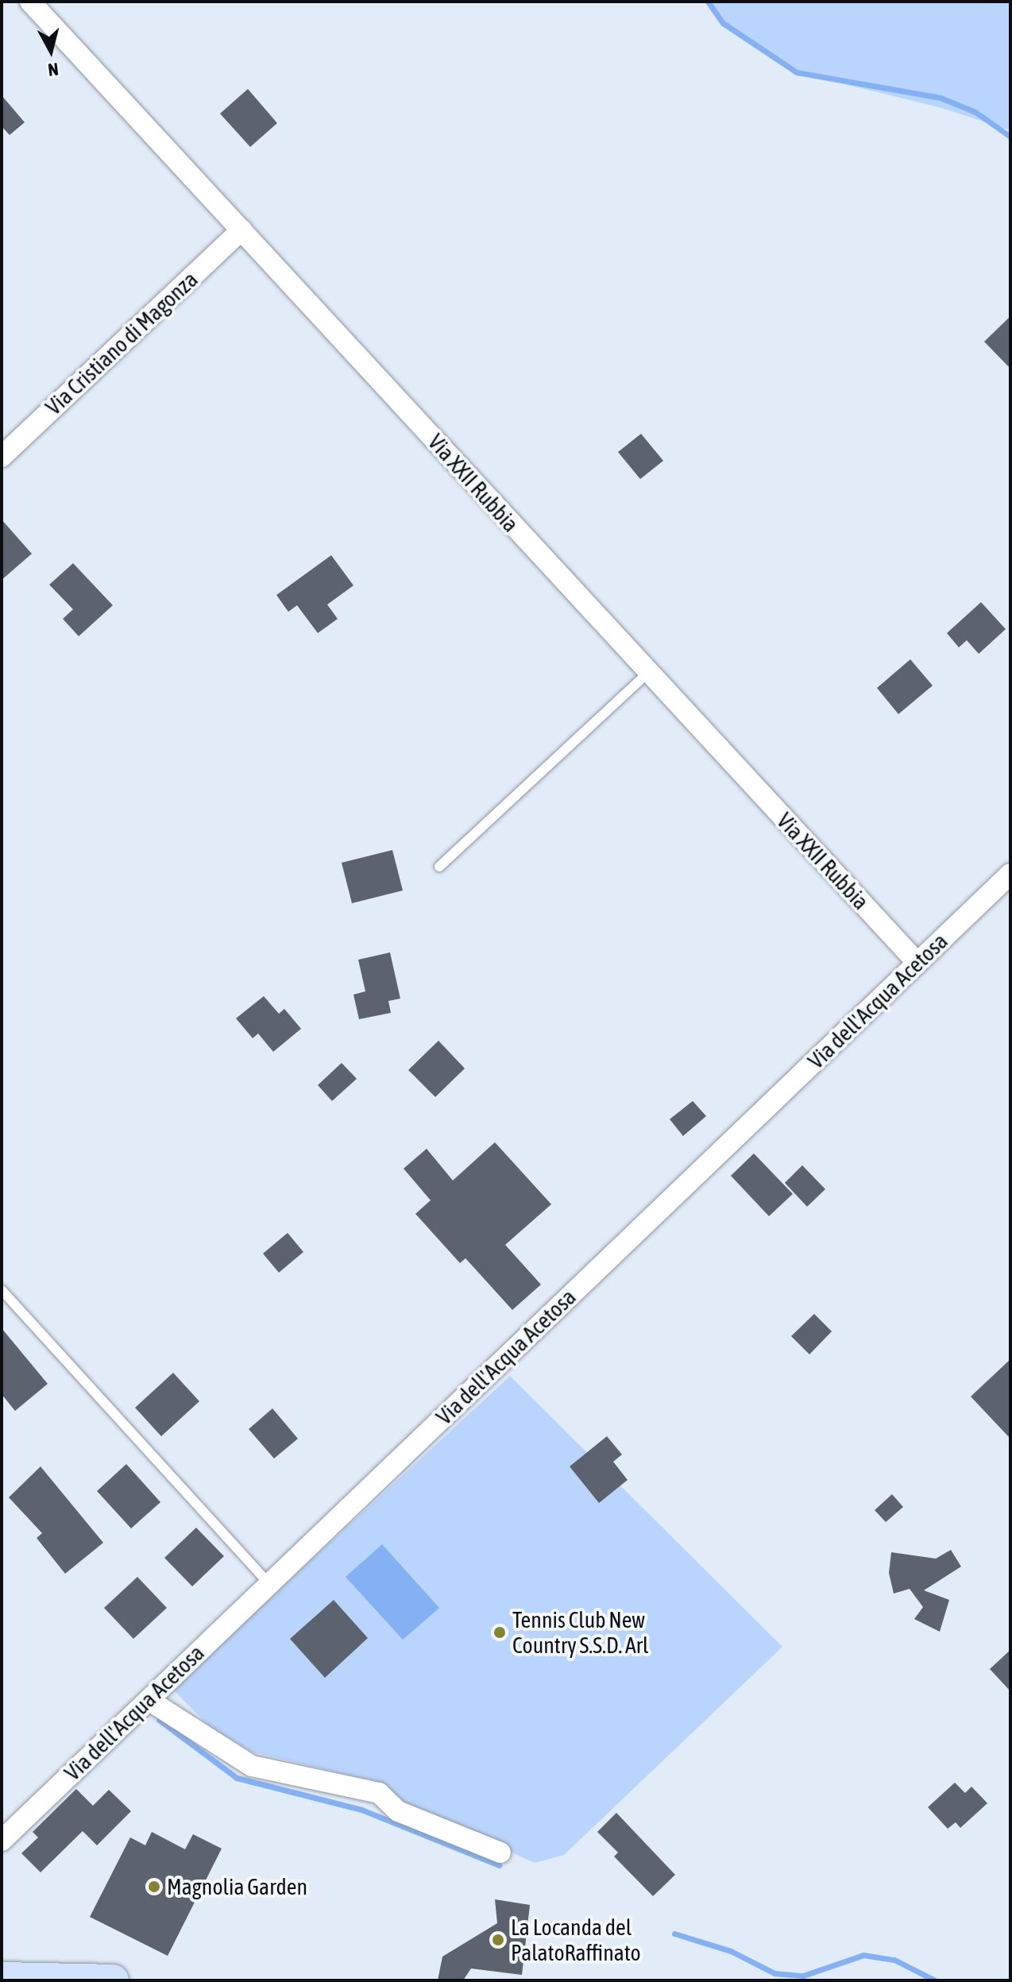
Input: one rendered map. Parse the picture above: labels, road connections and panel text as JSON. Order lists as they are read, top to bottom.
{
  "streets": {
    "street": ["Via Cristiano di Magonza", "Via XXII Rubbia", "Via dell'Acqua Acetosa"]
  },
  "crossings": [
    ["Via Cristiano di Magonza", "Via XXII Rubbia"],
    ["Via XXII Rubbia", "Via dell'Acqua Acetosa"]
  ],
  "places": ["Tennis Club New Country S.S.D. Arl", "Magnolia Garden", "La Locanda del PalatoRaffinato"],
  "north": "bottom"
}
